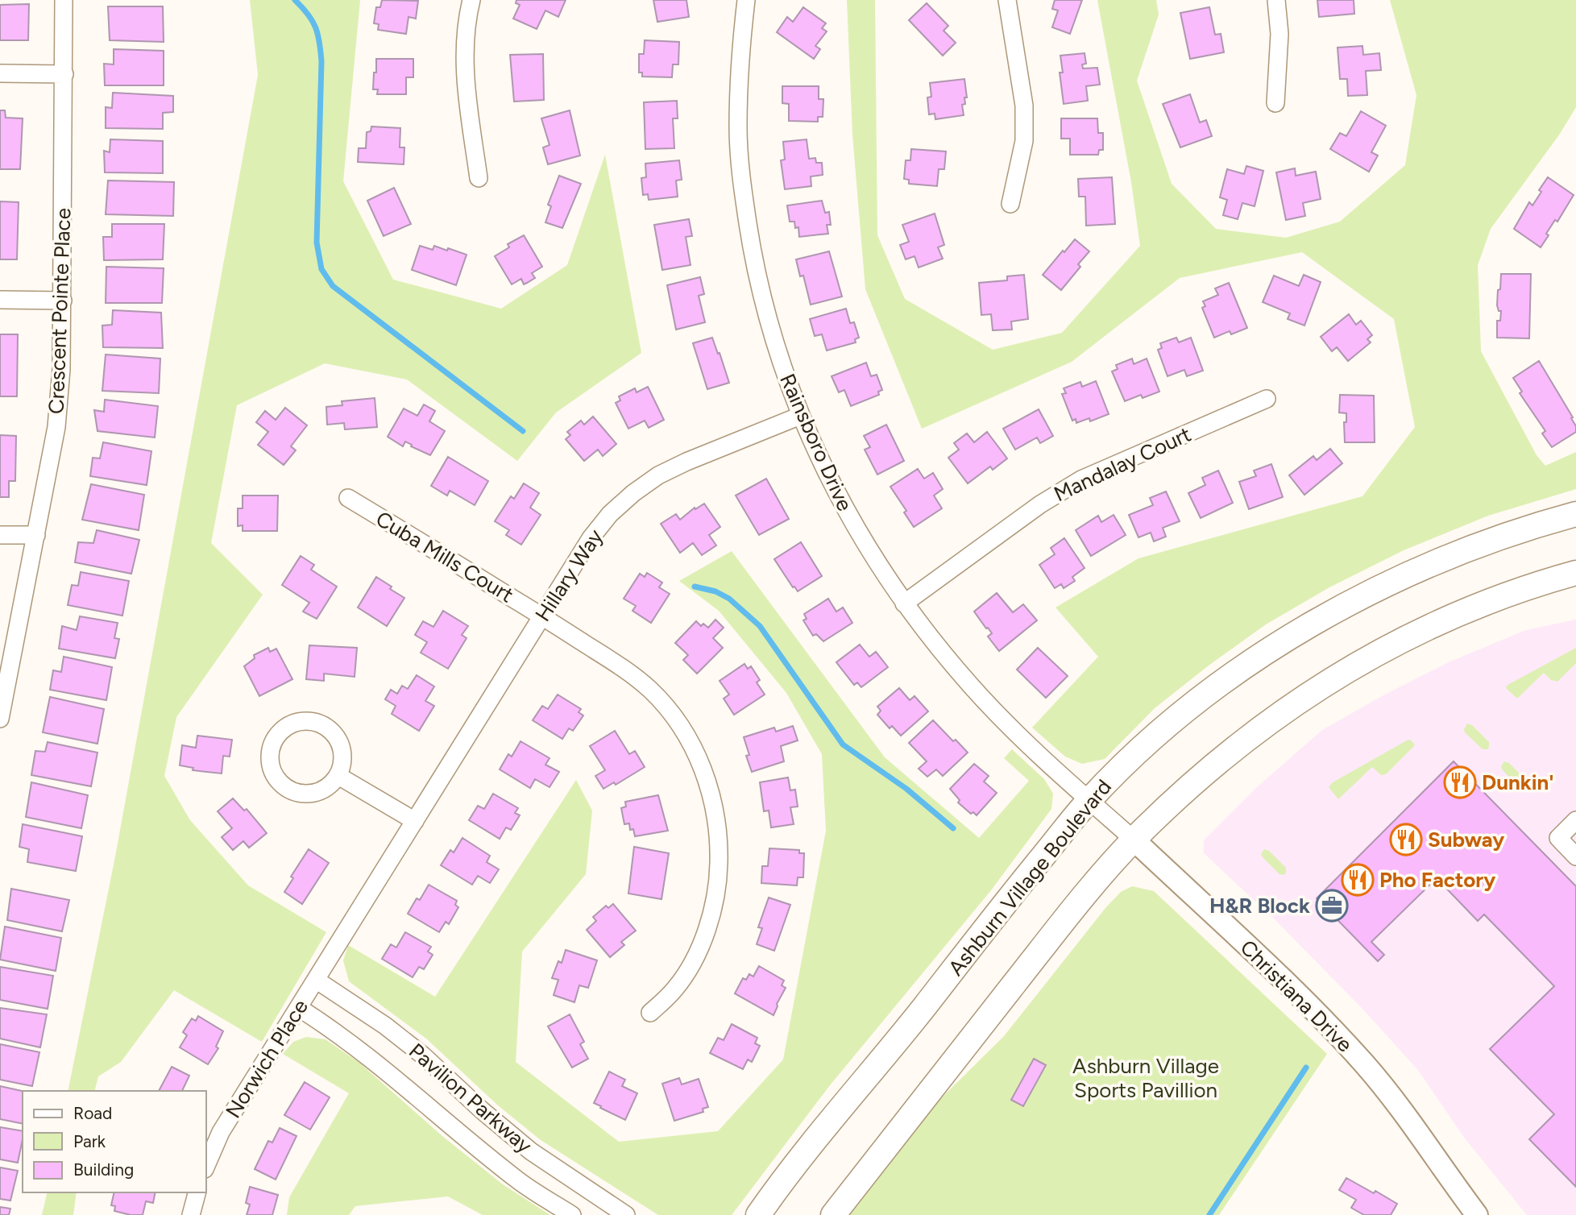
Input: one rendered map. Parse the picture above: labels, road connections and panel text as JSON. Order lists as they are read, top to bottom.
{
  "streets": {
    "main road": ["Ashburn Village Boulevard"],
    "street": [
      "Crescent Pointe Place",
      "Rainsboro Drive",
      "Mandalay Court",
      "Cuba Mills Court",
      "Hillary Way",
      "Christiana Drive",
      "Norwich Place",
      "Pavilion Parkway"
    ]
  },
  "crossings": [
    ["Rainsboro Drive", "Mandalay Court"],
    ["Rainsboro Drive", "Hillary Way"],
    ["Rainsboro Drive", "Ashburn Village Boulevard"],
    ["Rainsboro Drive", "Christiana Drive"],
    ["Cuba Mills Court", "Hillary Way"],
    ["Hillary Way", "Norwich Place"],
    ["Hillary Way", "Pavilion Parkway"],
    ["Ashburn Village Boulevard", "Christiana Drive"],
    ["Norwich Place", "Pavilion Parkway"]
  ],
  "parks": ["Ashburn Village Sports Pavillion"],
  "places": {
    "restaurant": ["Dunkin'", "Subway", "Pho Factory"],
    "office": ["H&R Block"]
  },
  "legend": ["Road", "Park", "Building"]
}
